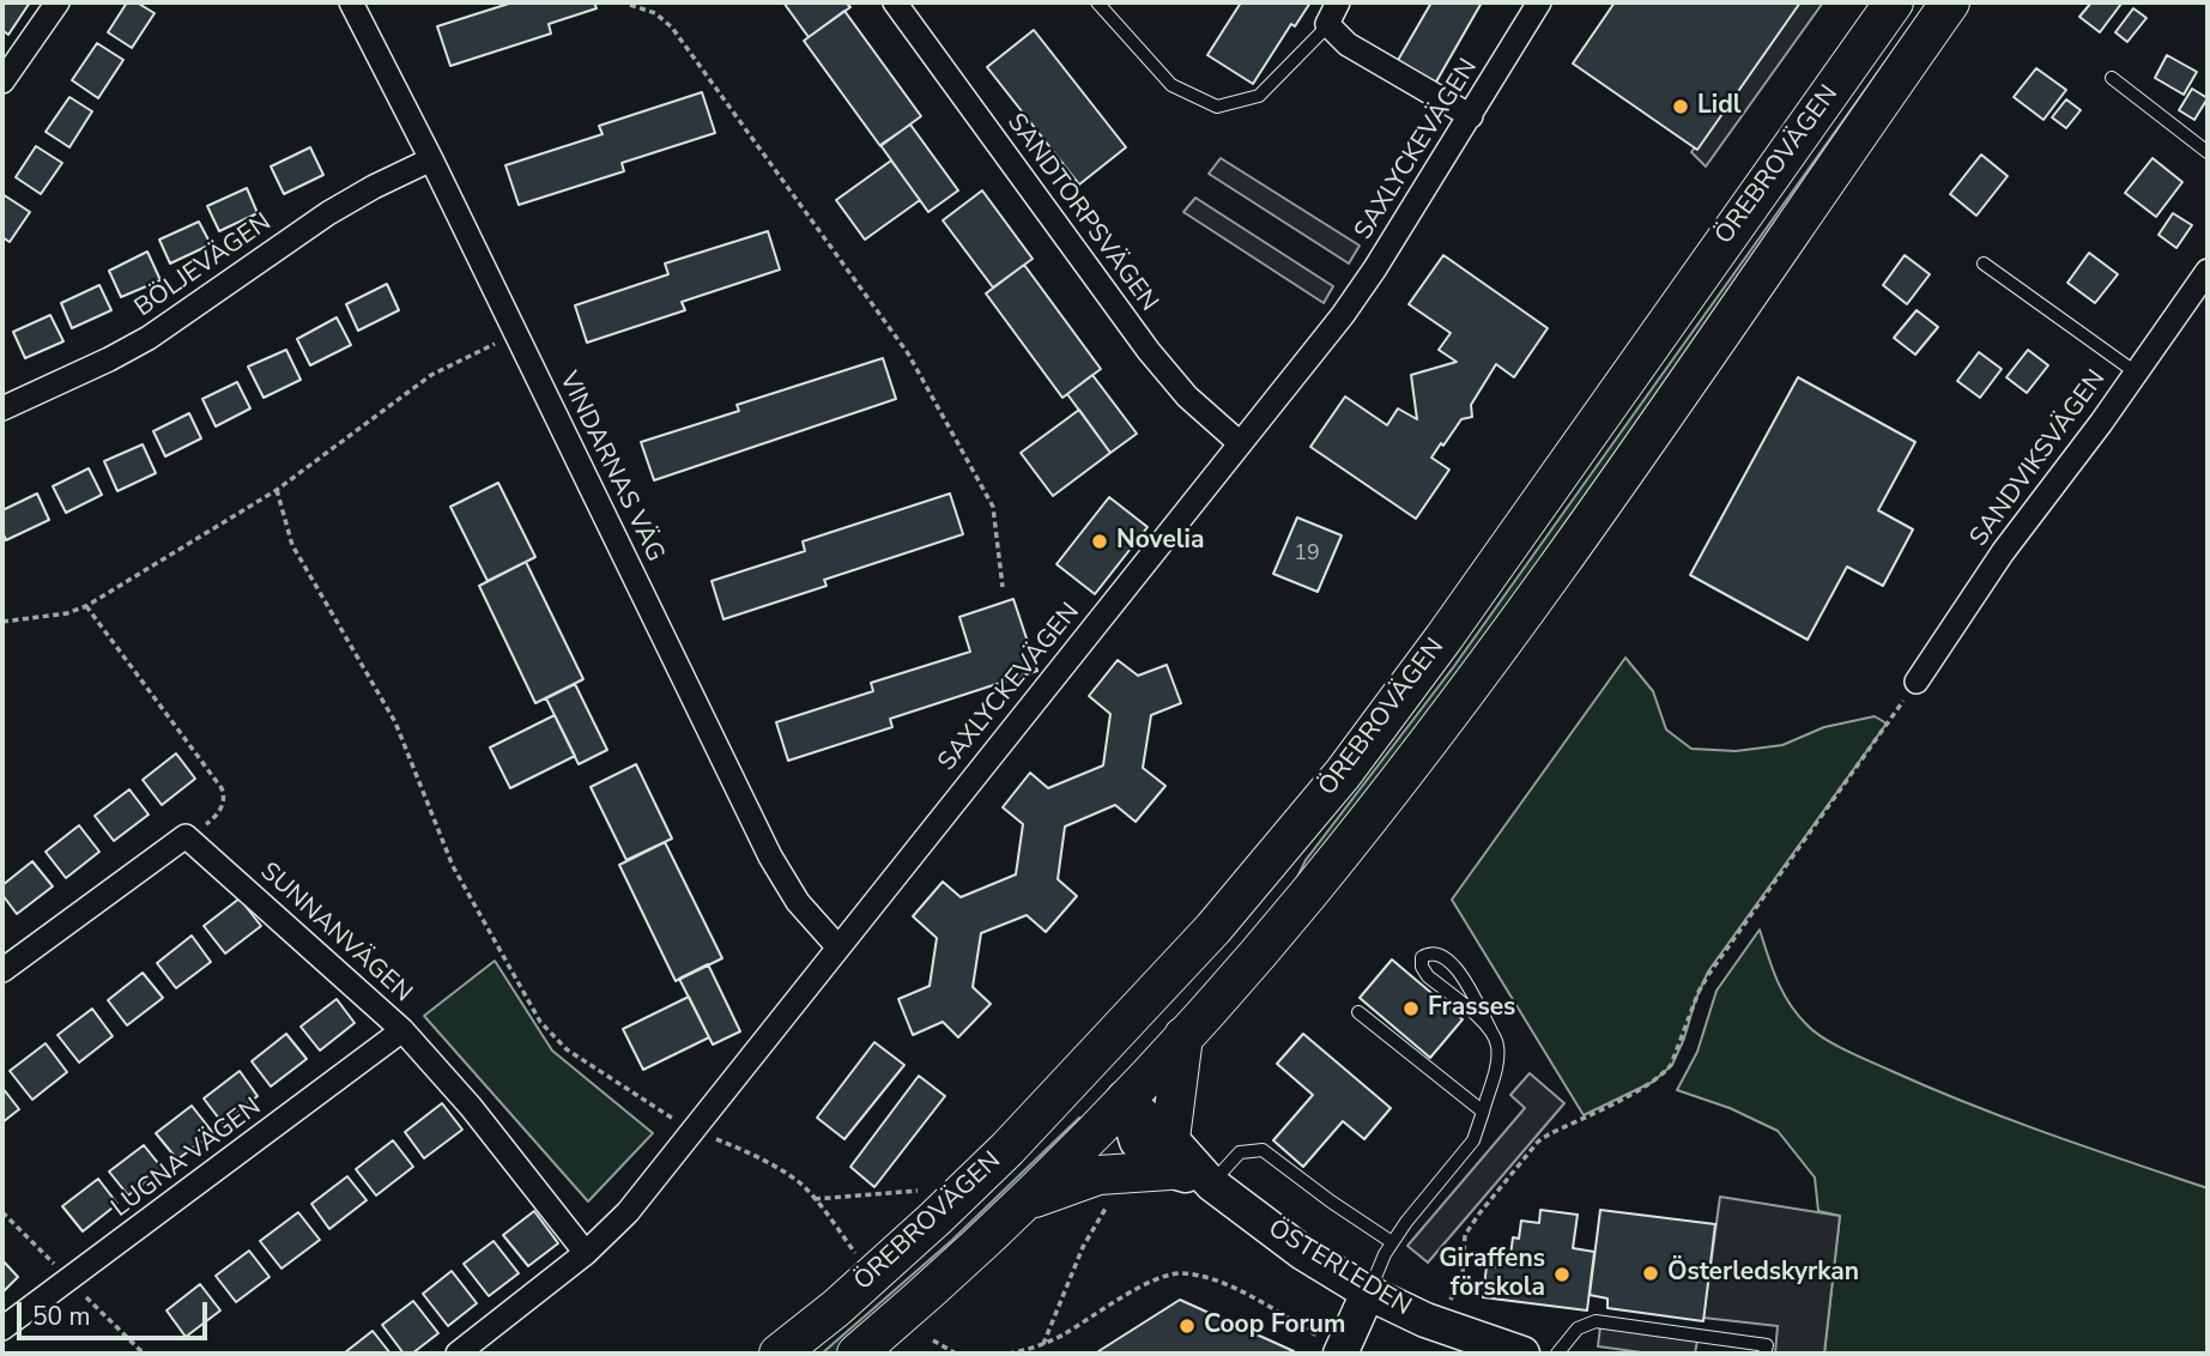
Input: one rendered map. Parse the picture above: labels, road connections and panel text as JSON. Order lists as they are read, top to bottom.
{
  "streets": {
    "highway": ["ÖREBROVÄGEN"],
    "main road": ["ÖSTERLEDEN"],
    "street": [
      "SAXLYCKEVÄGEN",
      "SANDTORPSVÄGEN",
      "BÖLJEVÄGEN",
      "SANDVIKSVÄGEN",
      "VINDARNAS VÄG",
      "SUNNANVÄGEN",
      "LUGNA VÄGEN"
    ]
  },
  "crossings": [
    ["SAXLYCKEVÄGEN", "SANDTORPSVÄGEN"],
    ["SAXLYCKEVÄGEN", "VINDARNAS VÄG"],
    ["SAXLYCKEVÄGEN", "SUNNANVÄGEN"],
    ["ÖREBROVÄGEN", "ÖSTERLEDEN"],
    ["BÖLJEVÄGEN", "VINDARNAS VÄG"],
    ["SUNNANVÄGEN", "LUGNA VÄGEN"]
  ],
  "places": [
    "Lidl",
    "Novelia",
    "Frasses",
    "Österledskyrkan",
    "Giraffens förskola",
    "Coop Forum"
  ],
  "house_numbers": ["19"],
  "scale_bar": "50 m"
}
